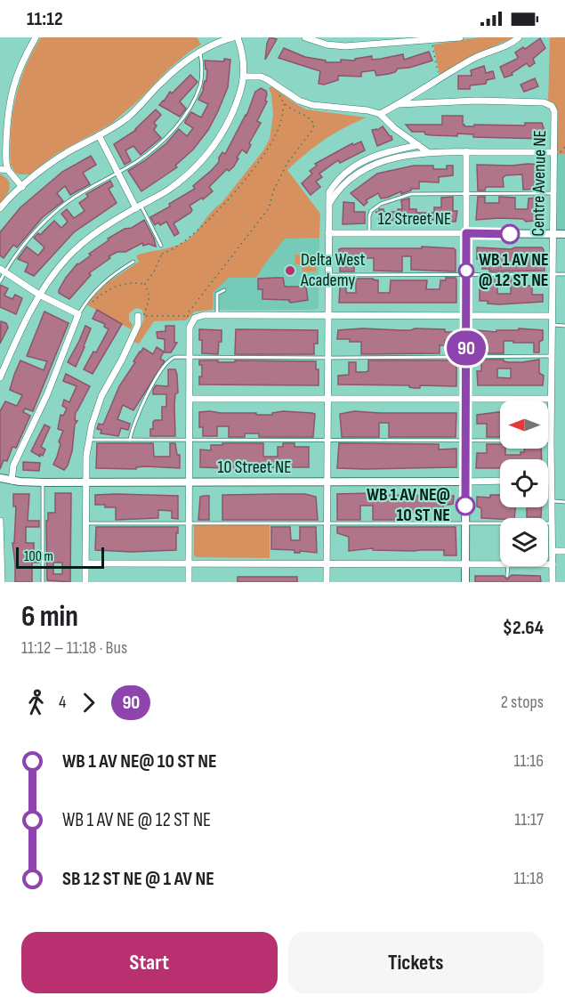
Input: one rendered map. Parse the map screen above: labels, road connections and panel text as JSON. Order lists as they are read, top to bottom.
{
  "streets": {
    "street": ["Centre Avenue NE", "12 Street NE", "10 Street NE"]
  },
  "crossings": [
    ["Centre Avenue NE", "12 Street NE"]
  ],
  "places": ["Delta West Academy", "WB 1 AV NE @ 12 ST NE", "WB 1 AV NE@ 10 ST NE"],
  "lines": ["bus line 90"],
  "scale_bar": "100 m",
  "north": "left",
  "page": {
    "status": "11:12",
    "on_map": "90",
    "scale": "100 m",
    "heading": ["6 min", "11:12 – 11:18 · Bus", "$2.64"],
    "legs": ["4", "90", "2 stops"],
    "list": [
      {
        "name": "WB 1 AV NE@ 10 ST NE",
        "value": "11:16"
      },
      {
        "name": "WB 1 AV NE @ 12 ST NE",
        "value": "11:17"
      },
      {
        "name": "SB 12 ST NE @ 1 AV NE",
        "value": "11:18"
      }
    ],
    "buttons": ["Start", "Tickets"]
  }
}
